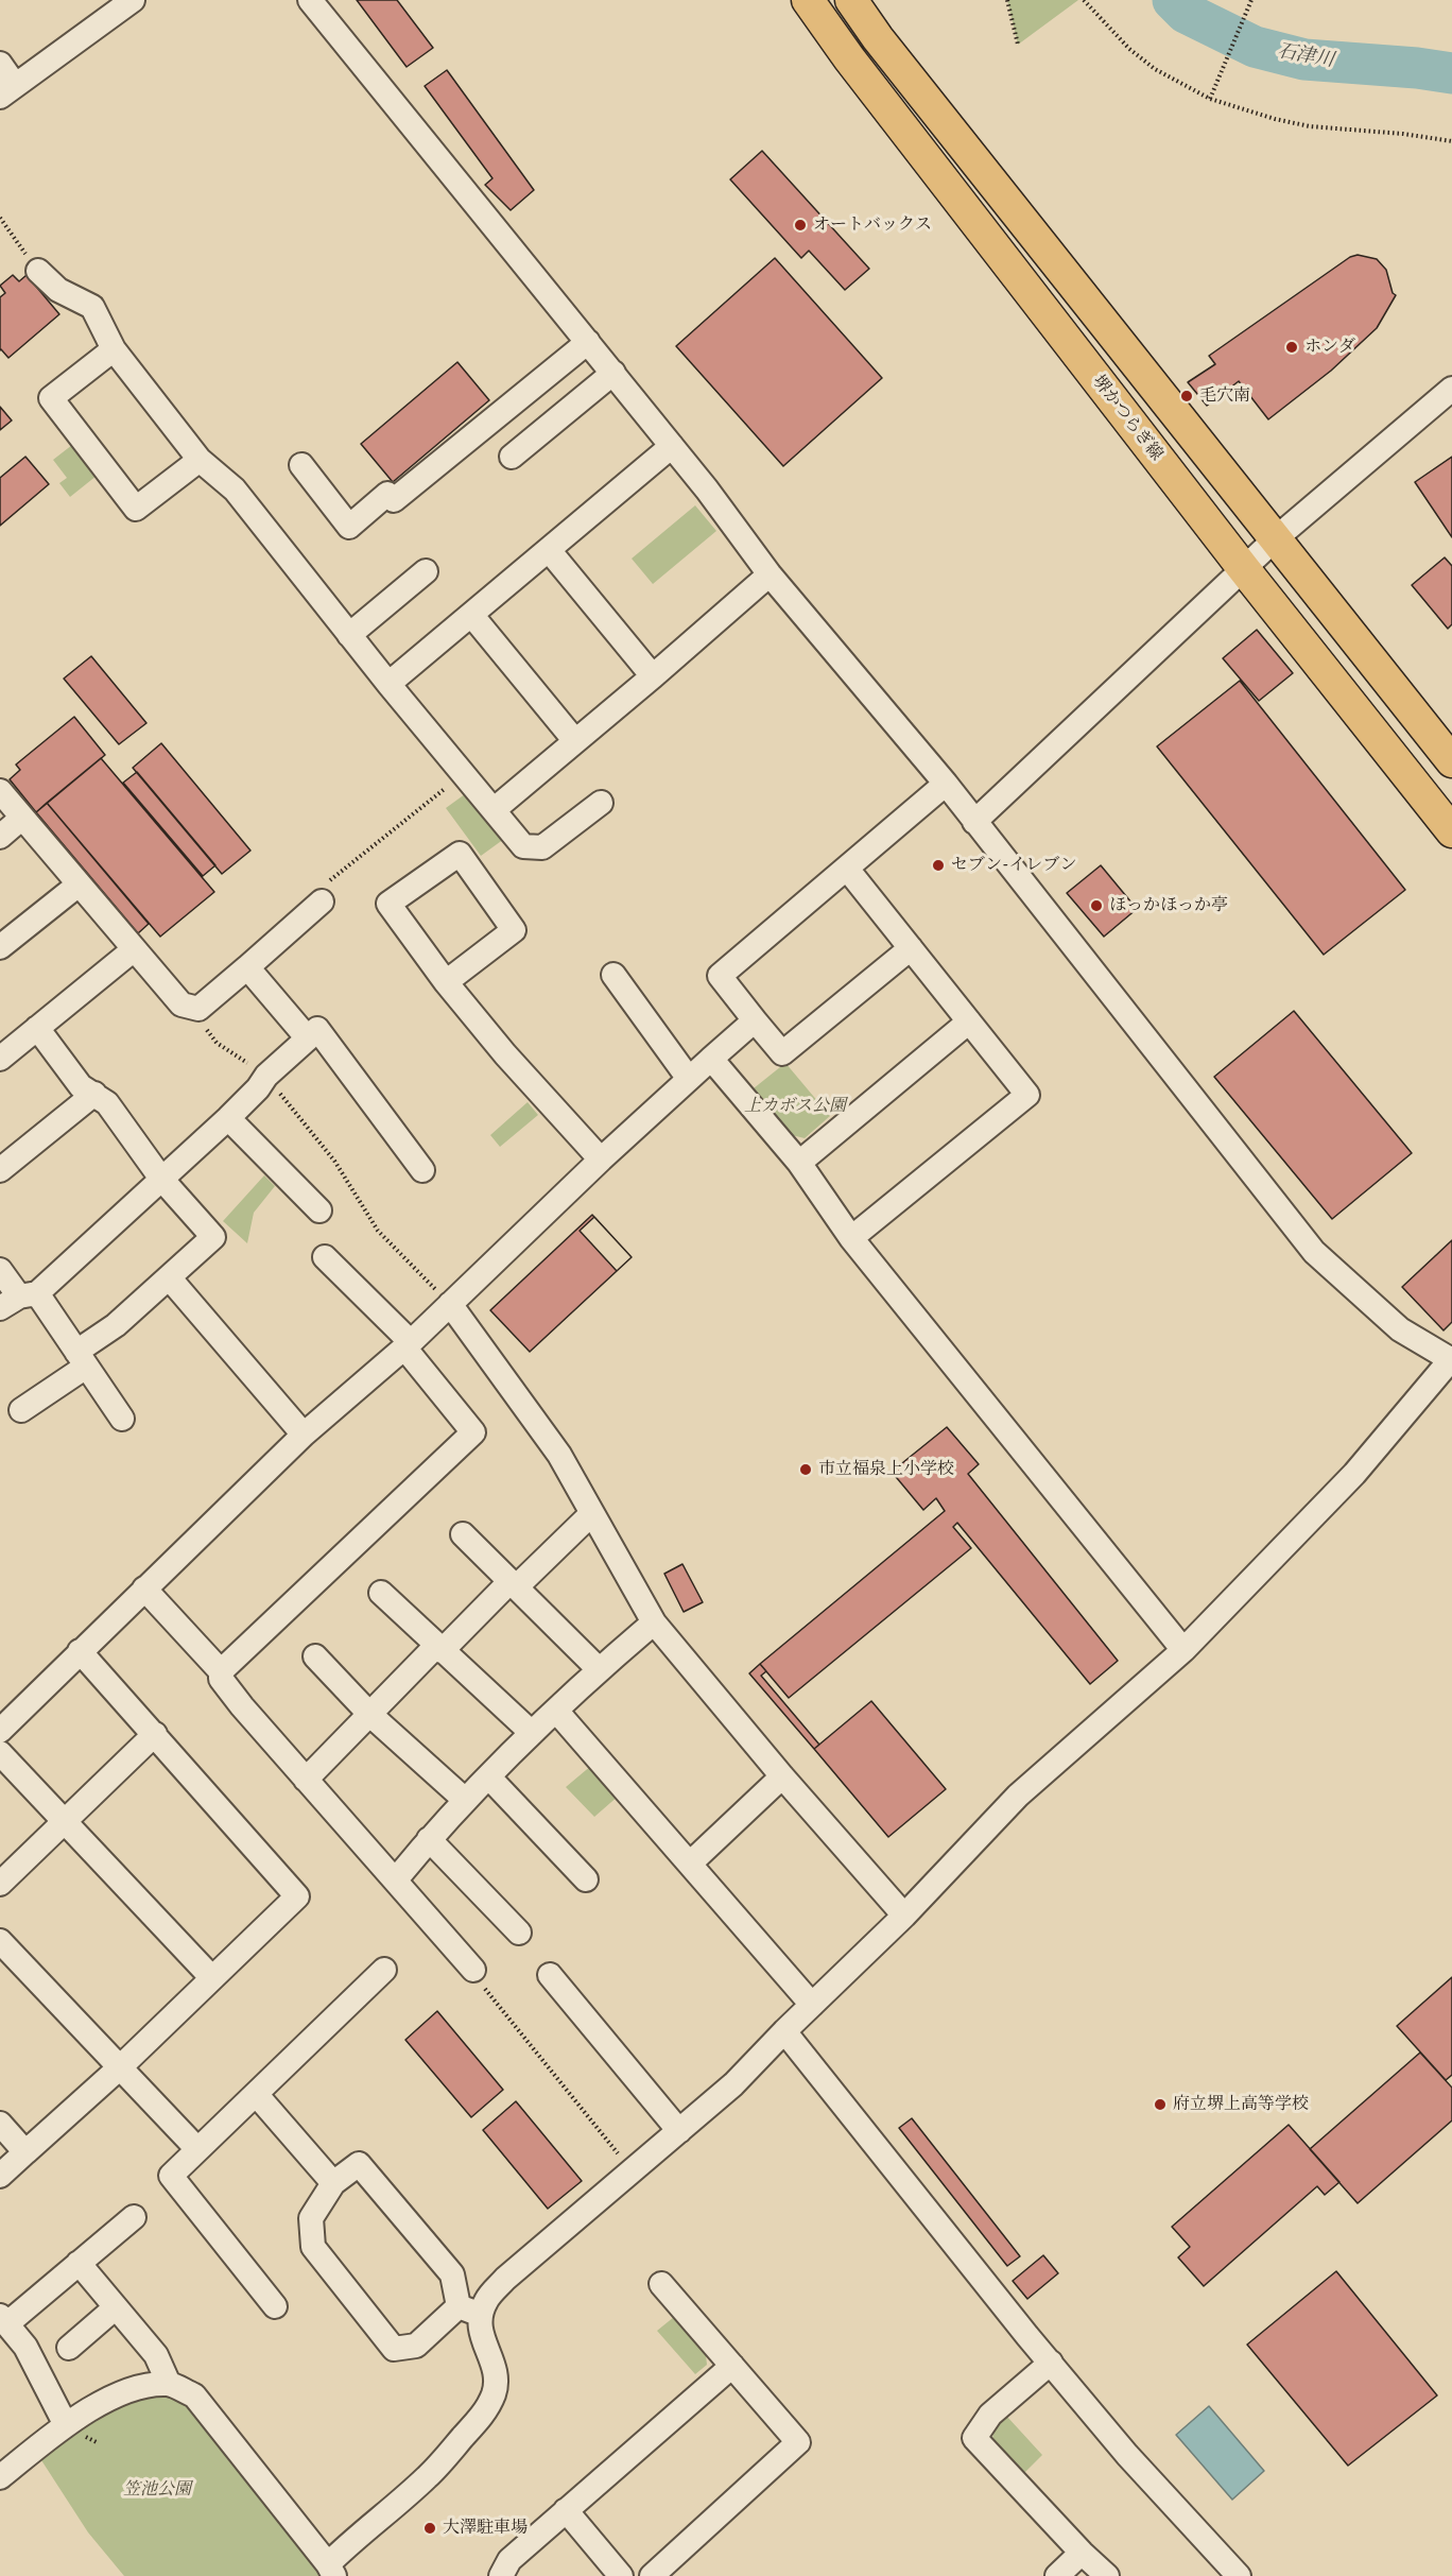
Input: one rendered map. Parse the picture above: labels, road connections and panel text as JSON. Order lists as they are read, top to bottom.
{
  "streets": {
    "main road": ["堺かつらぎ線"]
  },
  "water": ["石津川"],
  "parks": ["上カボス公園", "笠池公園"],
  "places": [
    "オートバックス",
    "ホンダ",
    "毛穴南",
    "セブン-イレブン",
    "ほっかほっか亭",
    "市立福泉上小学校",
    "府立堺上高等学校",
    "大澤駐車場"
  ]
}
